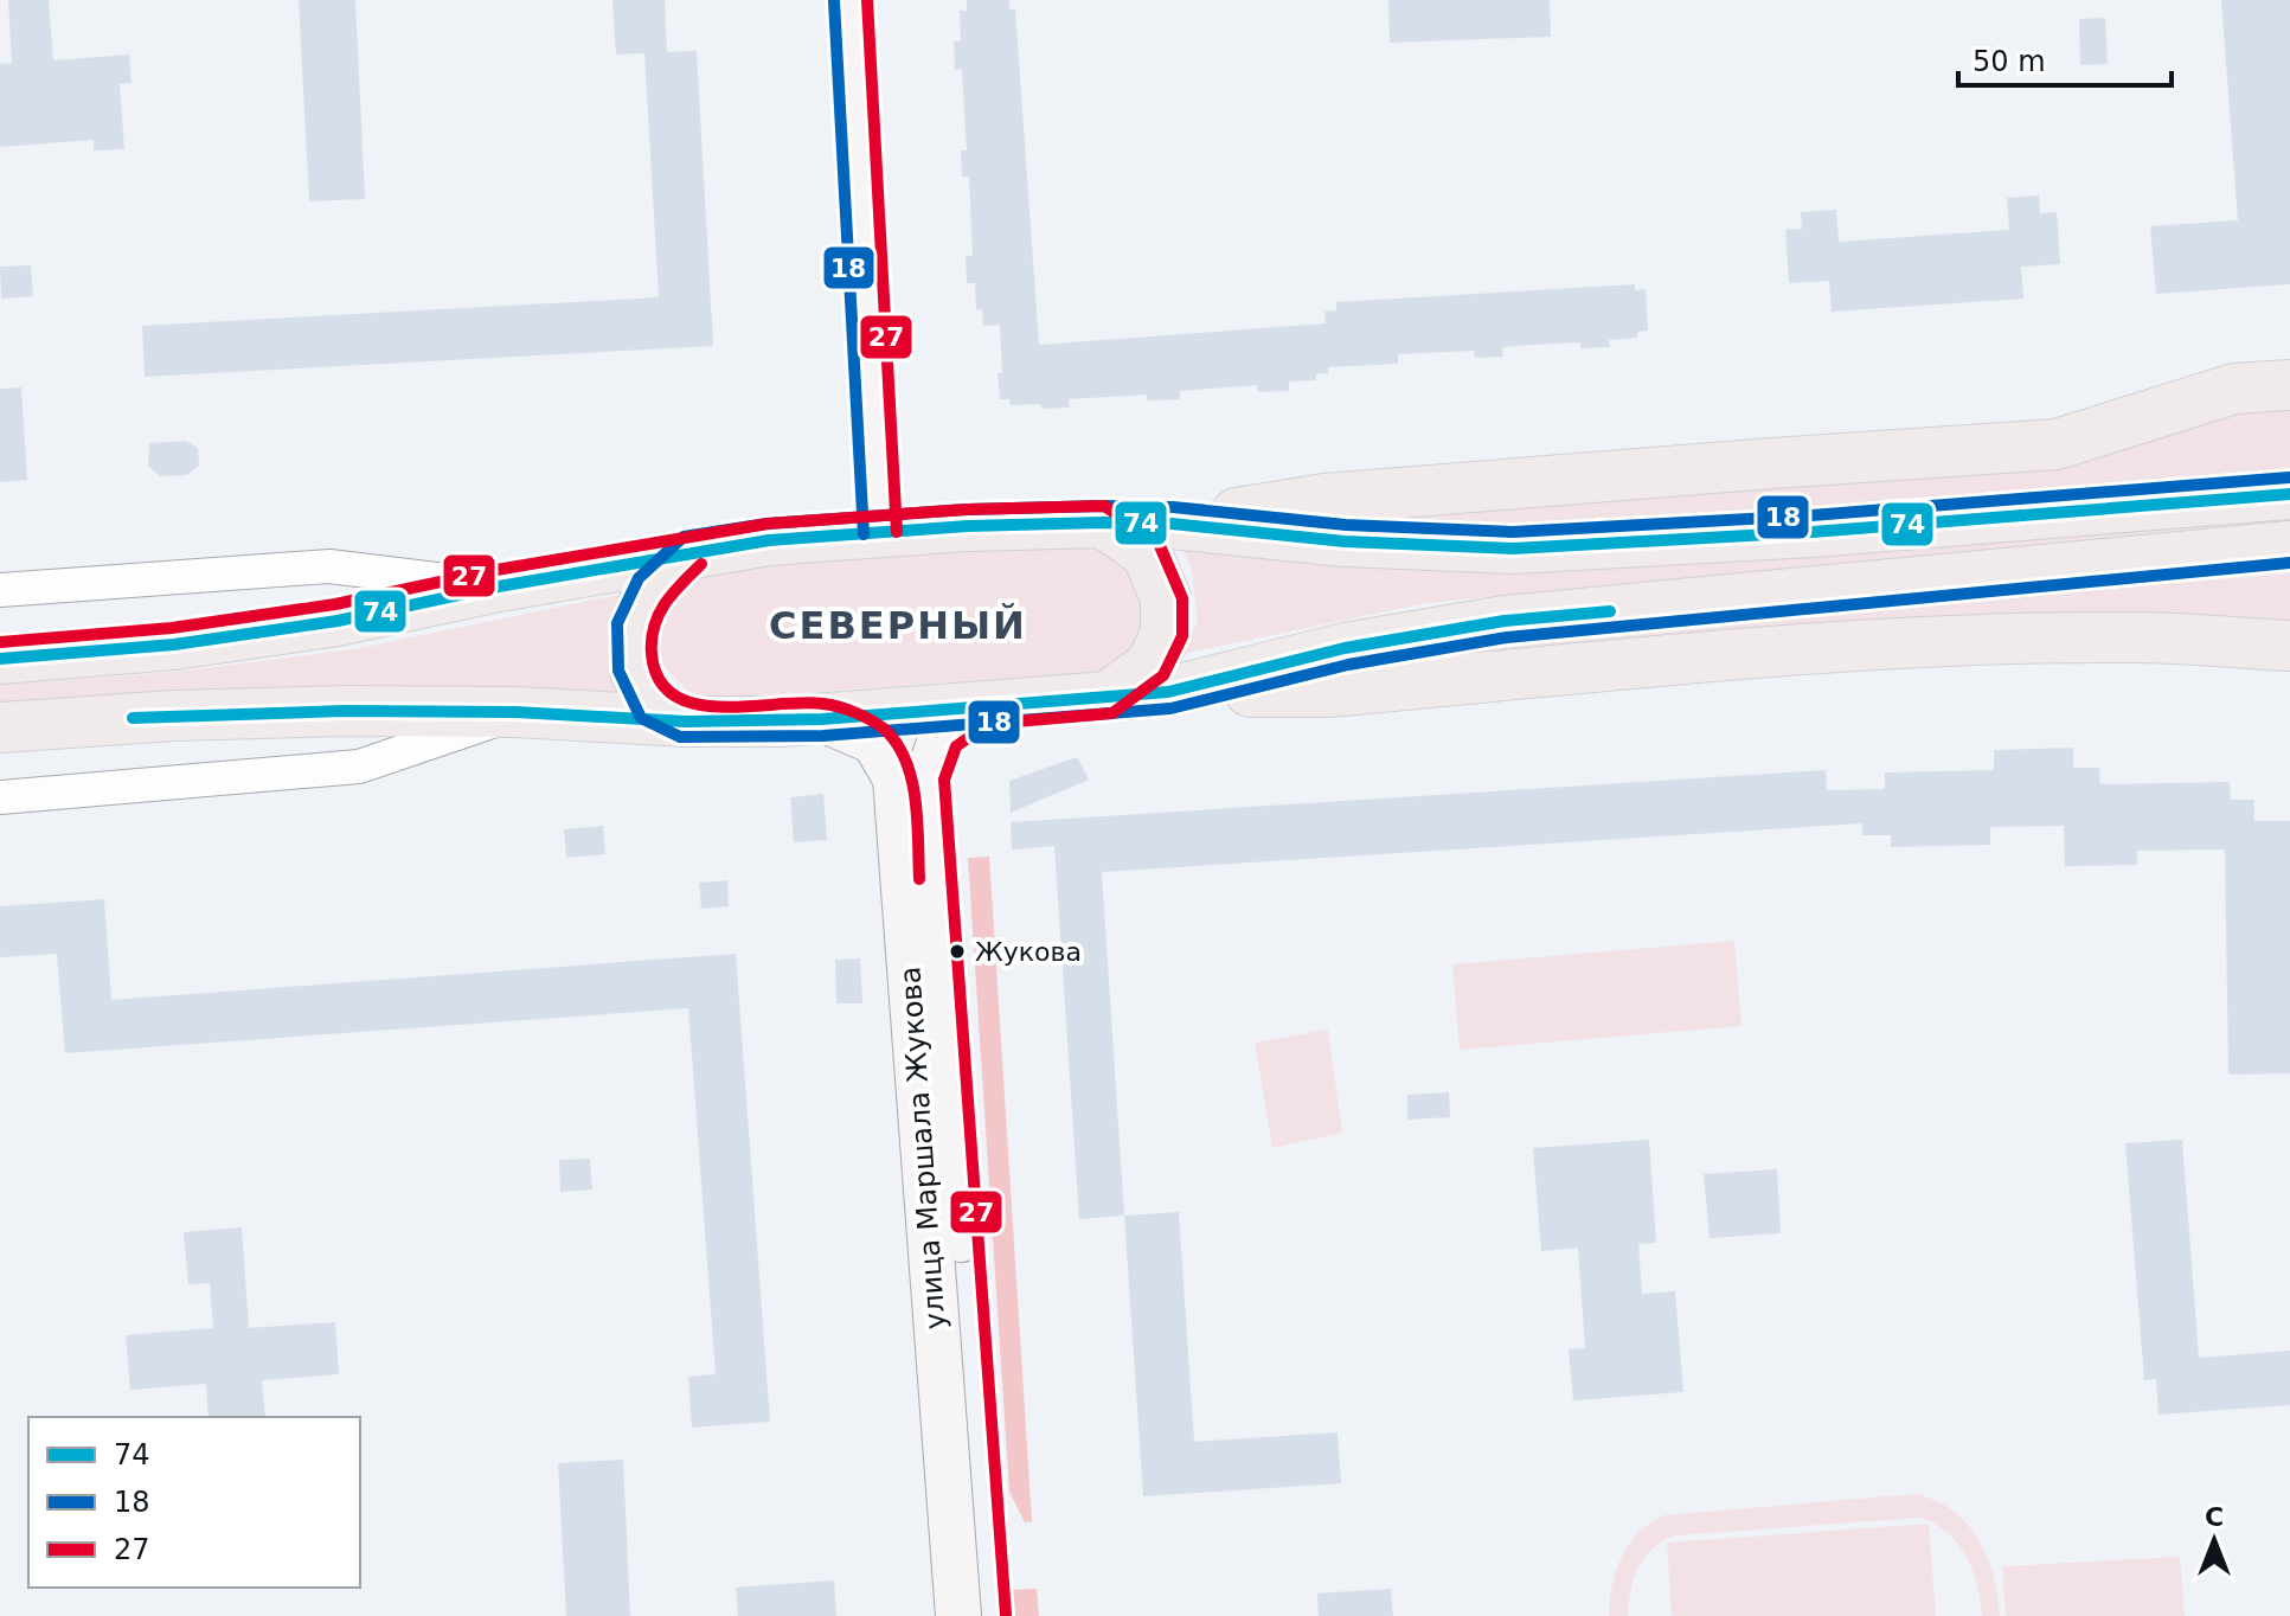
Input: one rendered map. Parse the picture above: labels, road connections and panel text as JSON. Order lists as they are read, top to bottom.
{
  "streets": {
    "street": ["улица Маршала Жукова"]
  },
  "districts": ["СЕВЕРНЫЙ"],
  "places": ["Жукова"],
  "lines": ["transit line 27", "transit line 18", "transit line 74"],
  "legend": ["74", "18", "27"],
  "scale_bar": "50 m",
  "north": "top"
}
